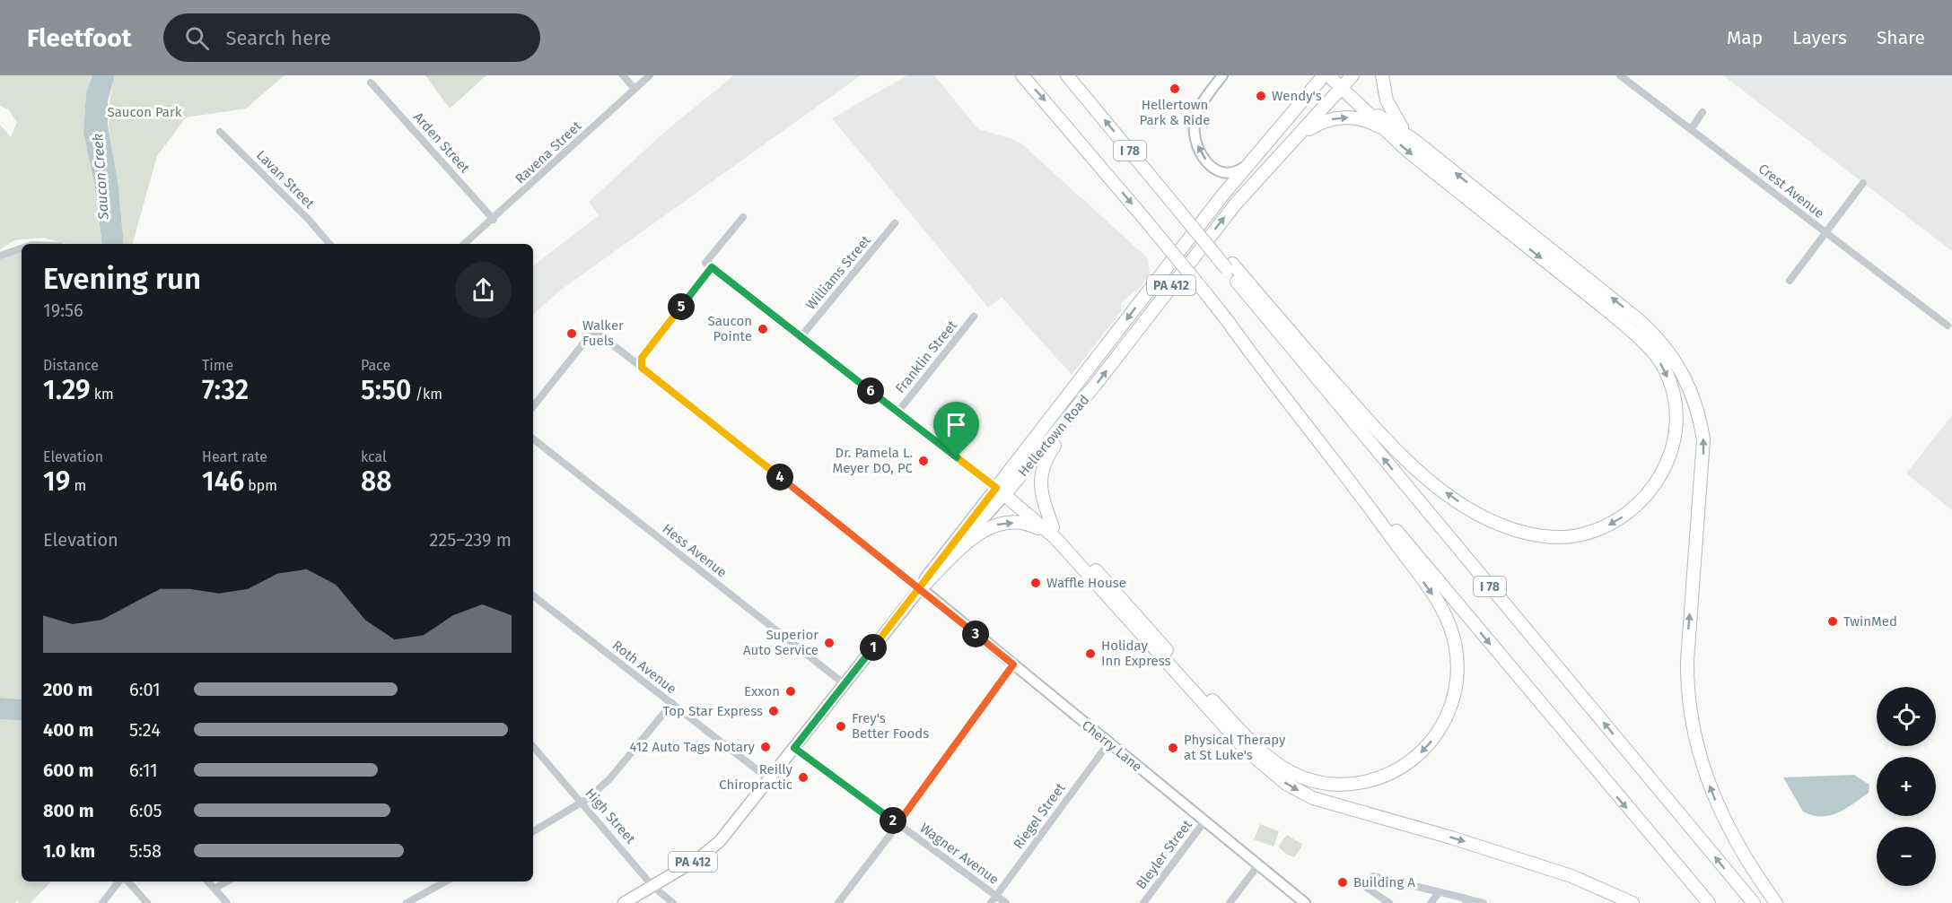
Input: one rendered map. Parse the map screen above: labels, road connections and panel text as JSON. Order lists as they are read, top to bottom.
{
  "streets": {
    "highway": ["I 78", "PA 412", "Hellertown Road"],
    "street": [
      "Arden Street",
      "Ravena Street",
      "Lavan Street",
      "Crest Avenue",
      "Williams Street",
      "Franklin Street",
      "Hess Avenue",
      "Roth Avenue",
      "Cherry Lane",
      "High Street",
      "Riegel Street",
      "Wagner Avenue",
      "Bleyler Street"
    ]
  },
  "crossings": [
    ["Arden Street", "Ravena Street"],
    ["PA 412", "Hellertown Road"],
    ["PA 412", "Hess Avenue"],
    ["PA 412", "Roth Avenue"],
    ["PA 412", "Cherry Lane"],
    ["PA 412", "High Street"],
    ["PA 412", "Wagner Avenue"],
    ["Hellertown Road", "Cherry Lane"],
    ["Cherry Lane", "Riegel Street"],
    ["Cherry Lane", "Bleyler Street"],
    ["Riegel Street", "Wagner Avenue"]
  ],
  "water": ["Saucon Creek"],
  "parks": ["Saucon Park"],
  "places": [
    "Hellertown Park & Ride",
    "Wendy's",
    "Saucon Pointe",
    "Walker Fuels",
    "Dr. Pamela L. Meyer DO, PC",
    "Waffle House",
    "TwinMed",
    "Superior Auto Service",
    "Holiday Inn Express",
    "Exxon",
    "Top Star Express",
    "Frey's Better Foods",
    "412 Auto Tags Notary",
    "Physical Therapy at St Luke's",
    "Reilly Chiropractic",
    "Building A"
  ],
  "page": {
    "header": "Fleetfoot",
    "search": "Search here",
    "nav": ["Map", "Layers", "Share"],
    "heading": ["Evening run", "19:56"],
    "pins": [
      "5",
      "6",
      "4",
      "3",
      "1",
      "2"
    ],
    "stats": [
      ["Distance", "1.29 km"],
      ["Time", "7:32"],
      ["Pace", "5:50 /km"],
      ["Elevation", "19 m"],
      ["Heart rate", "146 bpm"],
      ["kcal", "88"]
    ],
    "chart": ["Elevation", "225–239 m"],
    "list": [
      {
        "name": "200 m",
        "note": "6:01"
      },
      {
        "name": "400 m",
        "note": "5:24"
      },
      {
        "name": "600 m",
        "note": "6:11"
      },
      {
        "name": "800 m",
        "note": "6:05"
      },
      {
        "name": "1.0 km",
        "note": "5:58"
      }
    ],
    "map_buttons": ["+", "−"]
  }
}
